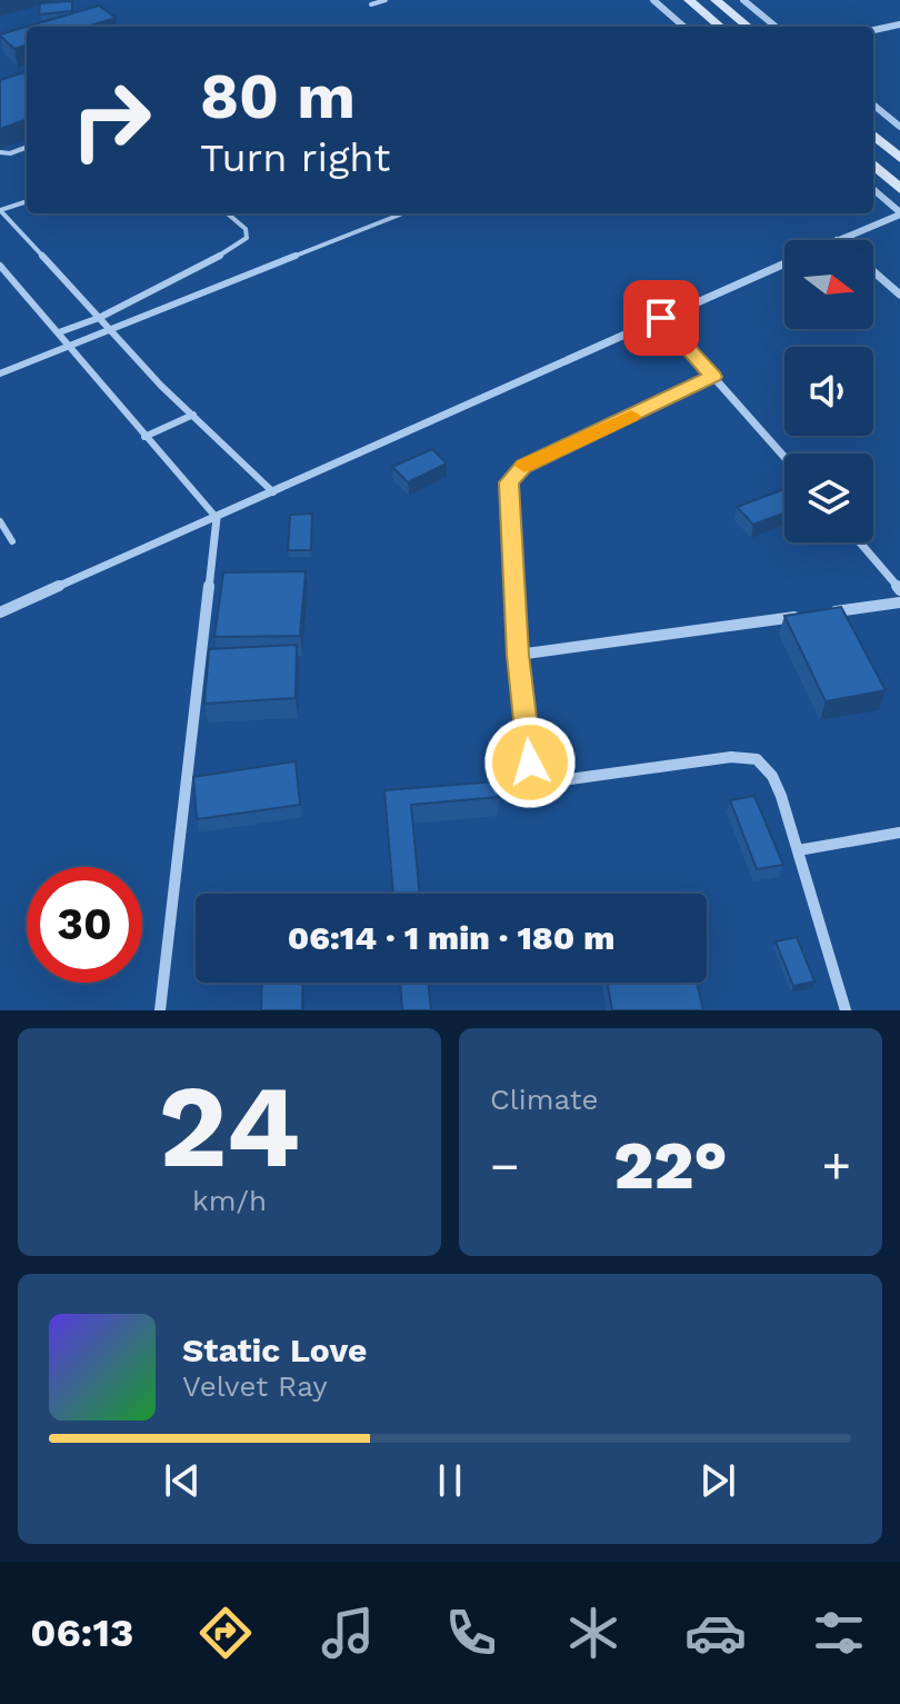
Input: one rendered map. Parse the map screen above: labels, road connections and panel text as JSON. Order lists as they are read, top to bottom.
{
  "north": "right",
  "page": {
    "turn": ["80 m", "Turn right"],
    "limit": "30",
    "trip": "06:14 · 1 min · 180 m",
    "tile": [
      ["24", "km/h"],
      "Climate"
    ],
    "heat": ["−", "22°", "+"],
    "song": ["Static Love", "Velvet Ray"],
    "tabs": "06:13"
  }
}
